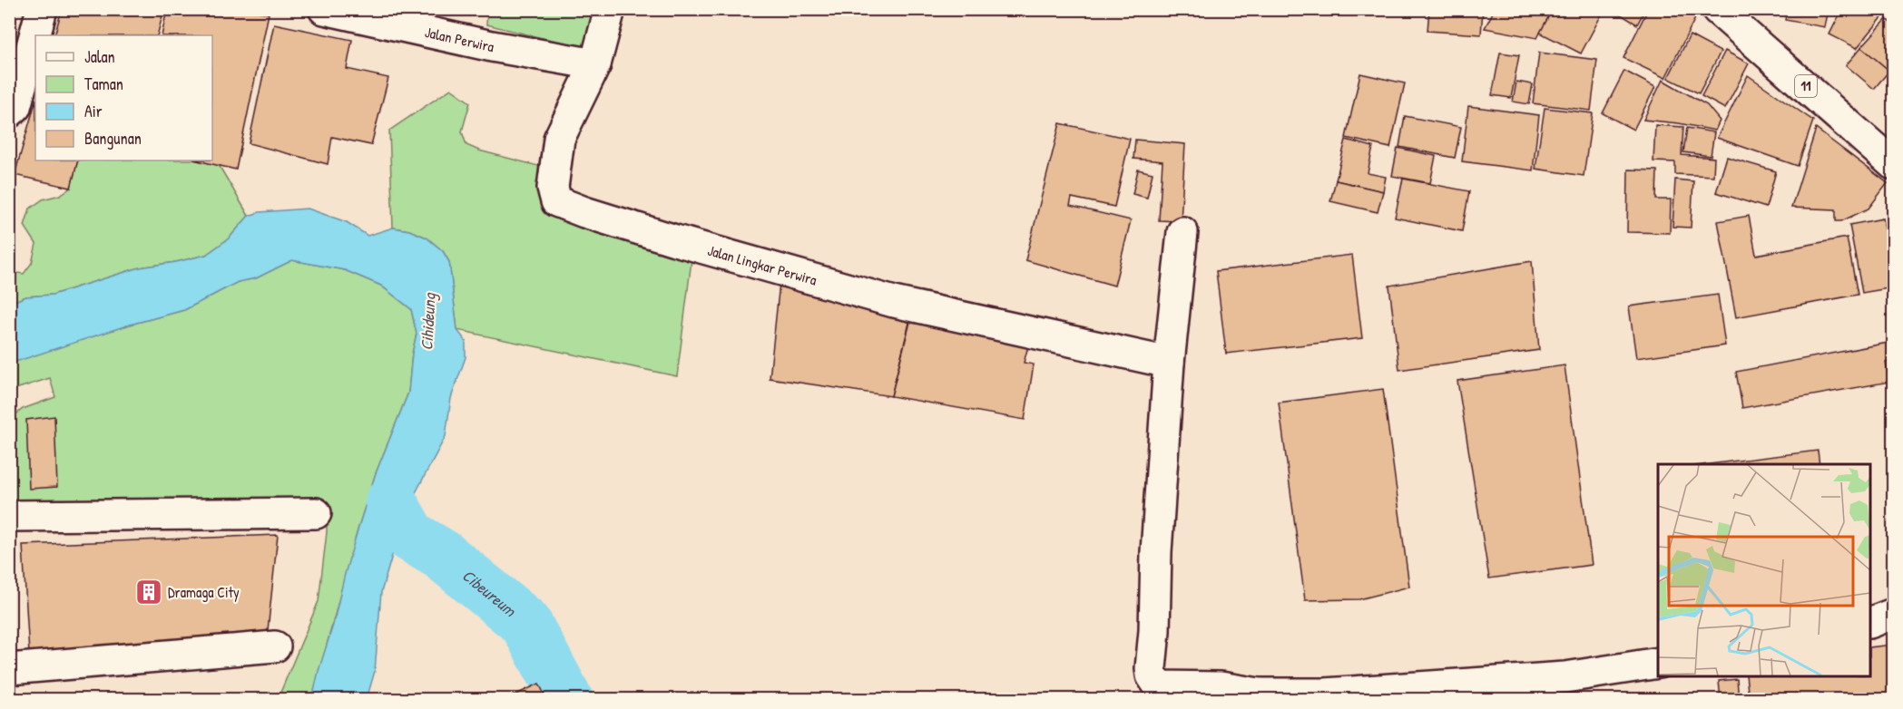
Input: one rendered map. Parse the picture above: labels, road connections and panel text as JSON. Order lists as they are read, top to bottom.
{
  "streets": {
    "main road": ["Jalan Perwira", "11", "Jalan Lingkar Perwira"]
  },
  "crossings": [
    ["Jalan Perwira", "Jalan Lingkar Perwira"]
  ],
  "water": ["Cihideung", "Cibeureum"],
  "places": {
    "building": ["Dramaga City"]
  },
  "legend": [
    "Jalan",
    "Taman",
    "Air",
    "Bangunan"
  ]
}
